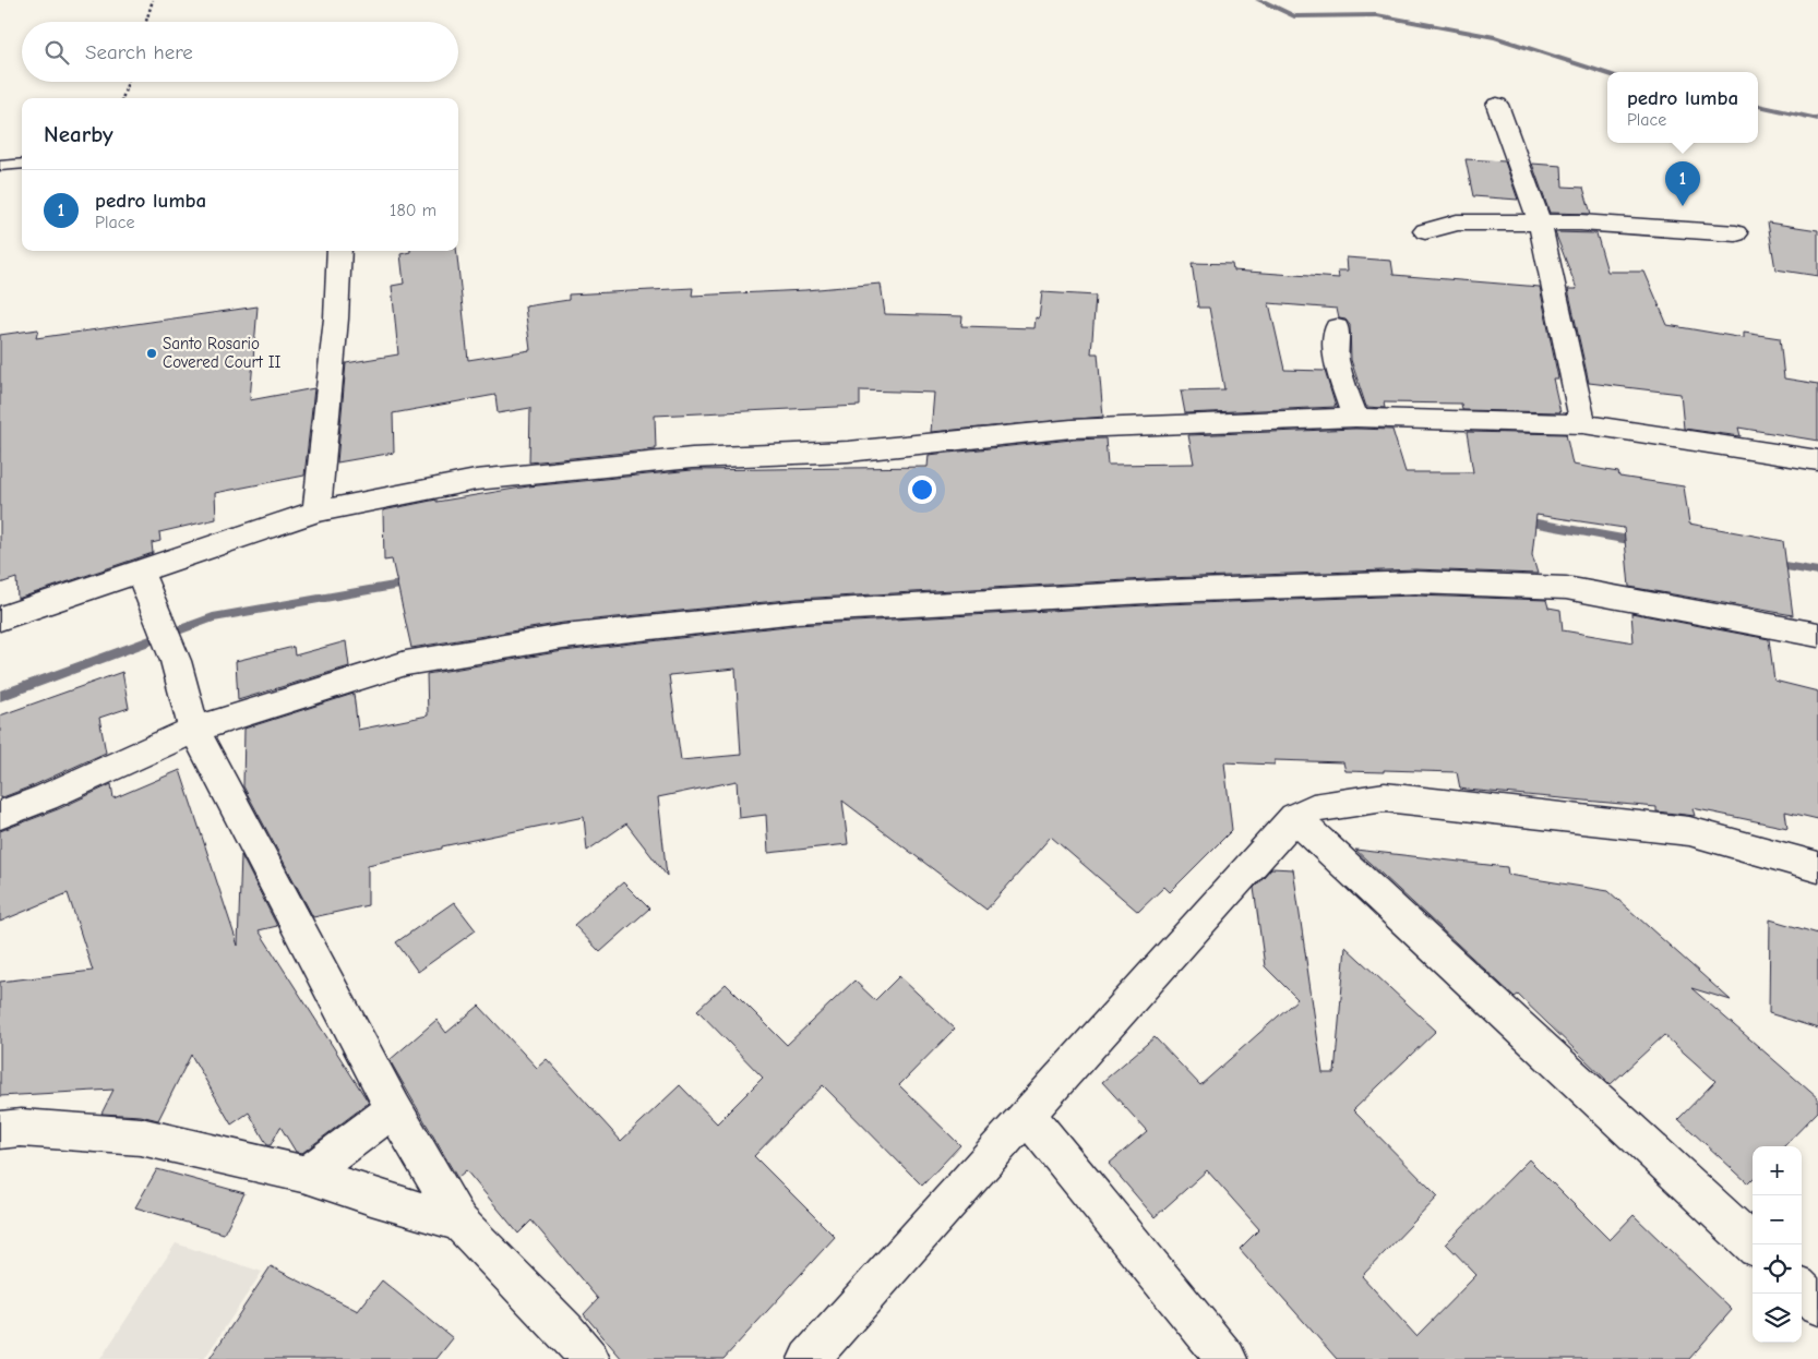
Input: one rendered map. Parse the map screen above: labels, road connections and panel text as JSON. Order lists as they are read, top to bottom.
{
  "places": ["Santo Rosario Covered Court II"],
  "page": {
    "search": "Search here",
    "popup": ["pedro lumba", "Place"],
    "heading": "Nearby",
    "pins": "1",
    "list": [
      {
        "mark": "1",
        "name": "pedro lumba",
        "note": "Place",
        "value": "180 m"
      }
    ],
    "map_buttons": ["+", "−"]
  }
}
